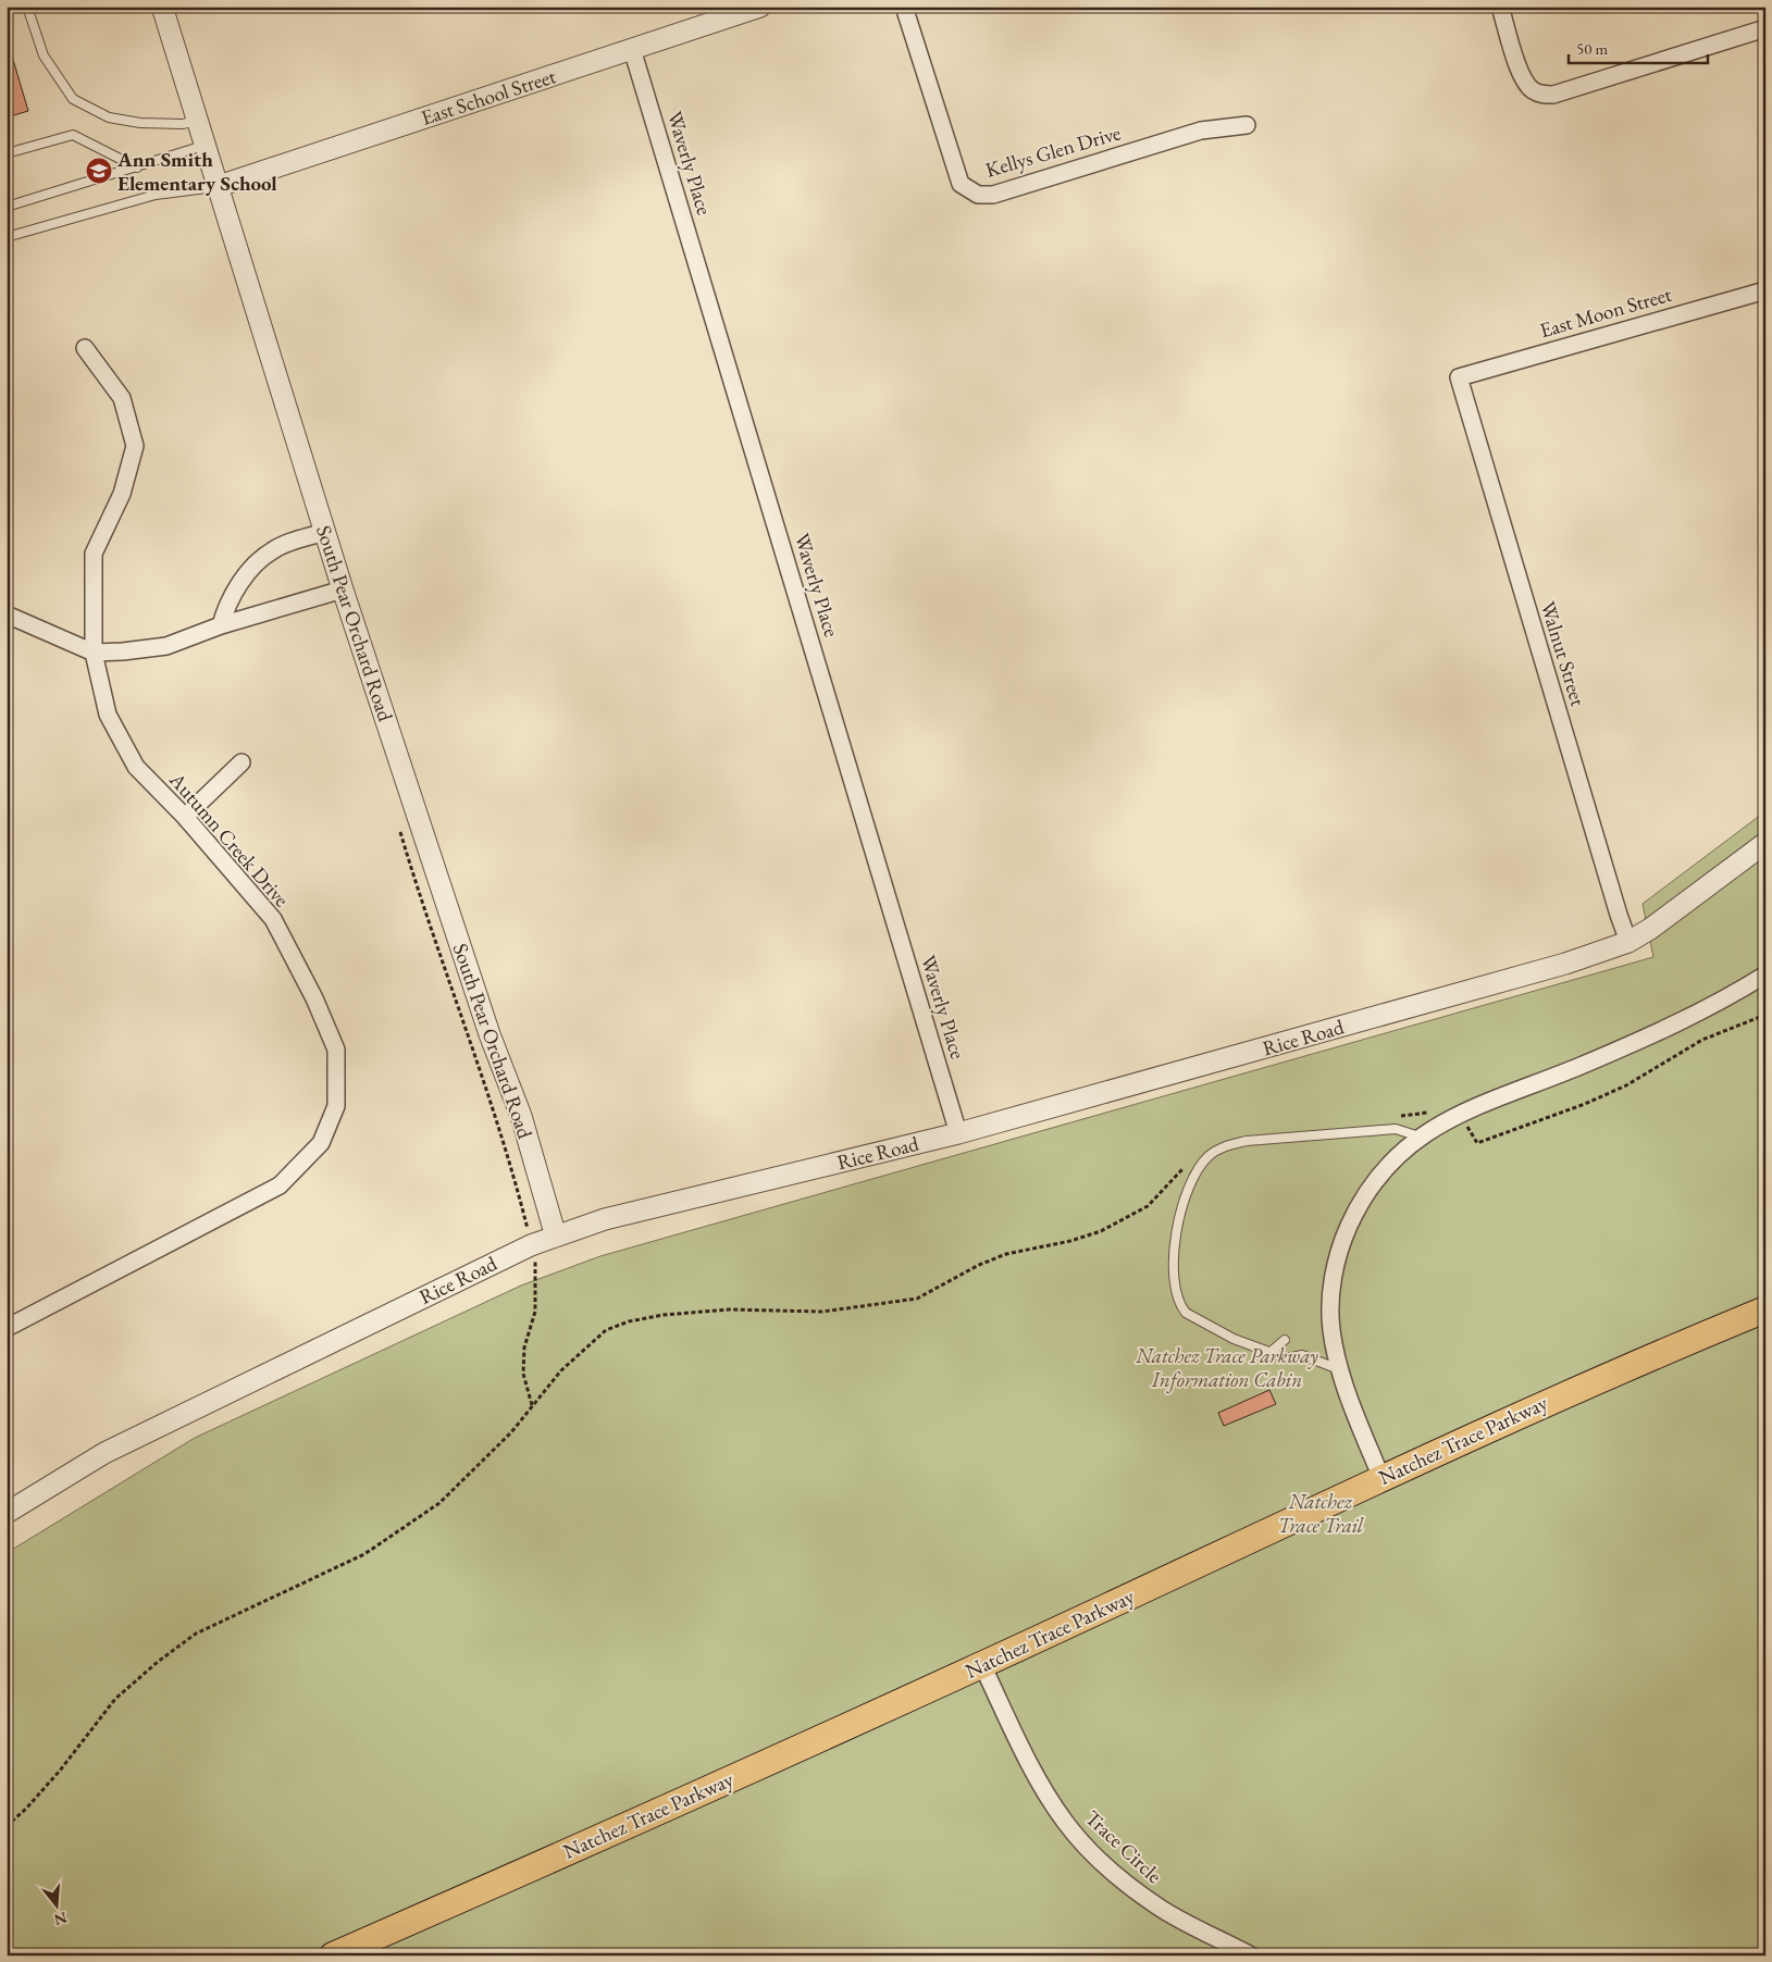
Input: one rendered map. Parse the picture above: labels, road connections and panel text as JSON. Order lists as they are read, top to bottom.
{
  "streets": {
    "main road": ["Natchez Trace Parkway"],
    "street": [
      "East School Street",
      "Kellys Glen Drive",
      "Waverly Place",
      "East Moon Street",
      "South Pear Orchard Road",
      "Walnut Street",
      "Autumn Creek Drive",
      "Rice Road",
      "Trace Circle"
    ]
  },
  "crossings": [
    ["East School Street", "Waverly Place"],
    ["East School Street", "South Pear Orchard Road"],
    ["Waverly Place", "Rice Road"],
    ["East Moon Street", "Walnut Street"],
    ["South Pear Orchard Road", "Rice Road"],
    ["Walnut Street", "Rice Road"],
    ["Natchez Trace Parkway", "Trace Circle"]
  ],
  "parks": ["Natchez Trace Parkway Information Cabin", "Natchez Trace Trail"],
  "places": {
    "school or university": ["Ann Smith Elementary School"]
  },
  "scale_bar": "50 m",
  "north": "bottom"
}
